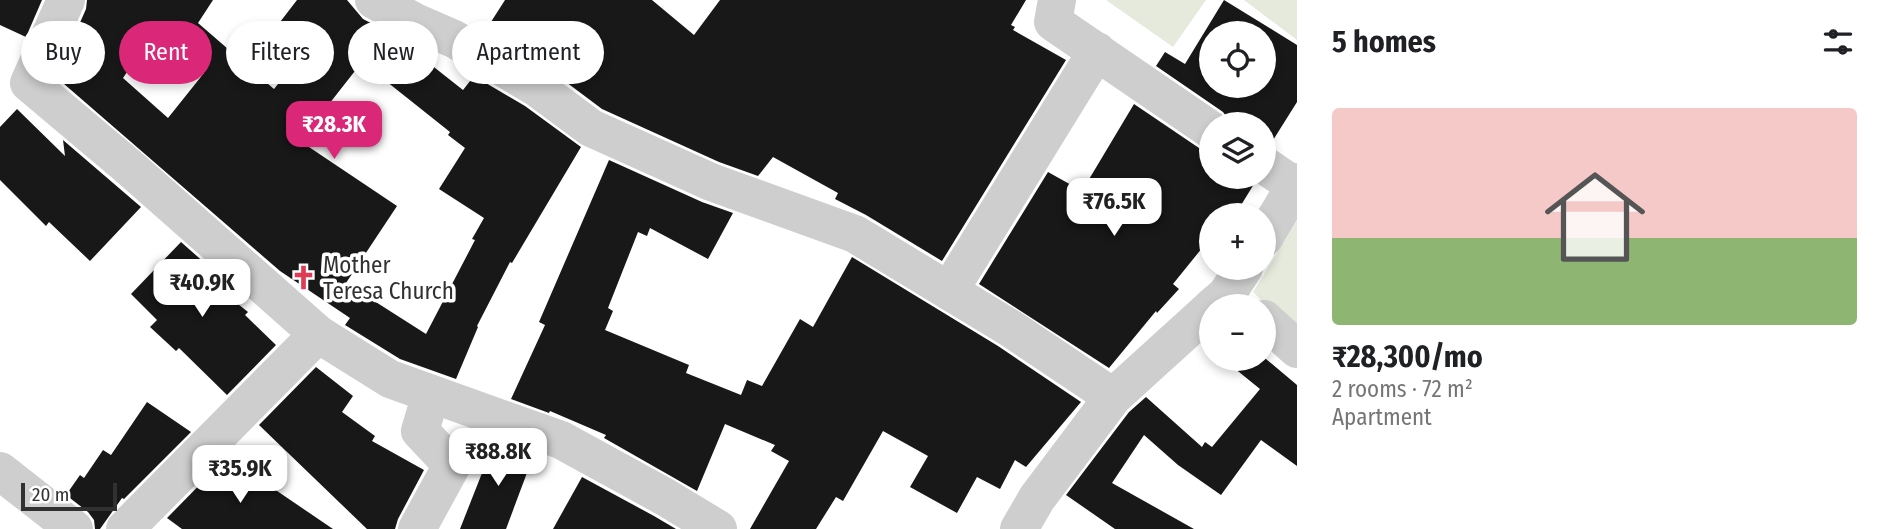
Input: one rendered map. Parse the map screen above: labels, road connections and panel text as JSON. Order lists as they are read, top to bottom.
{
  "places": {
    "church": ["Mother Teresa Church"]
  },
  "scale_bar": "20 m",
  "page": {
    "heading": "5 homes",
    "map_buttons": ["+", "−"],
    "chip": [
      "Buy",
      "Rent",
      "Filters",
      "New",
      "Apartment"
    ],
    "list": [
      {
        "name": "₹28,300/mo",
        "note": "2 rooms · 72 m² · Apartment"
      }
    ],
    "price": [
      "₹28.3K",
      "₹76.5K",
      "₹40.9K",
      "₹88.8K",
      "₹35.9K"
    ],
    "scale": "20 m"
  }
}
